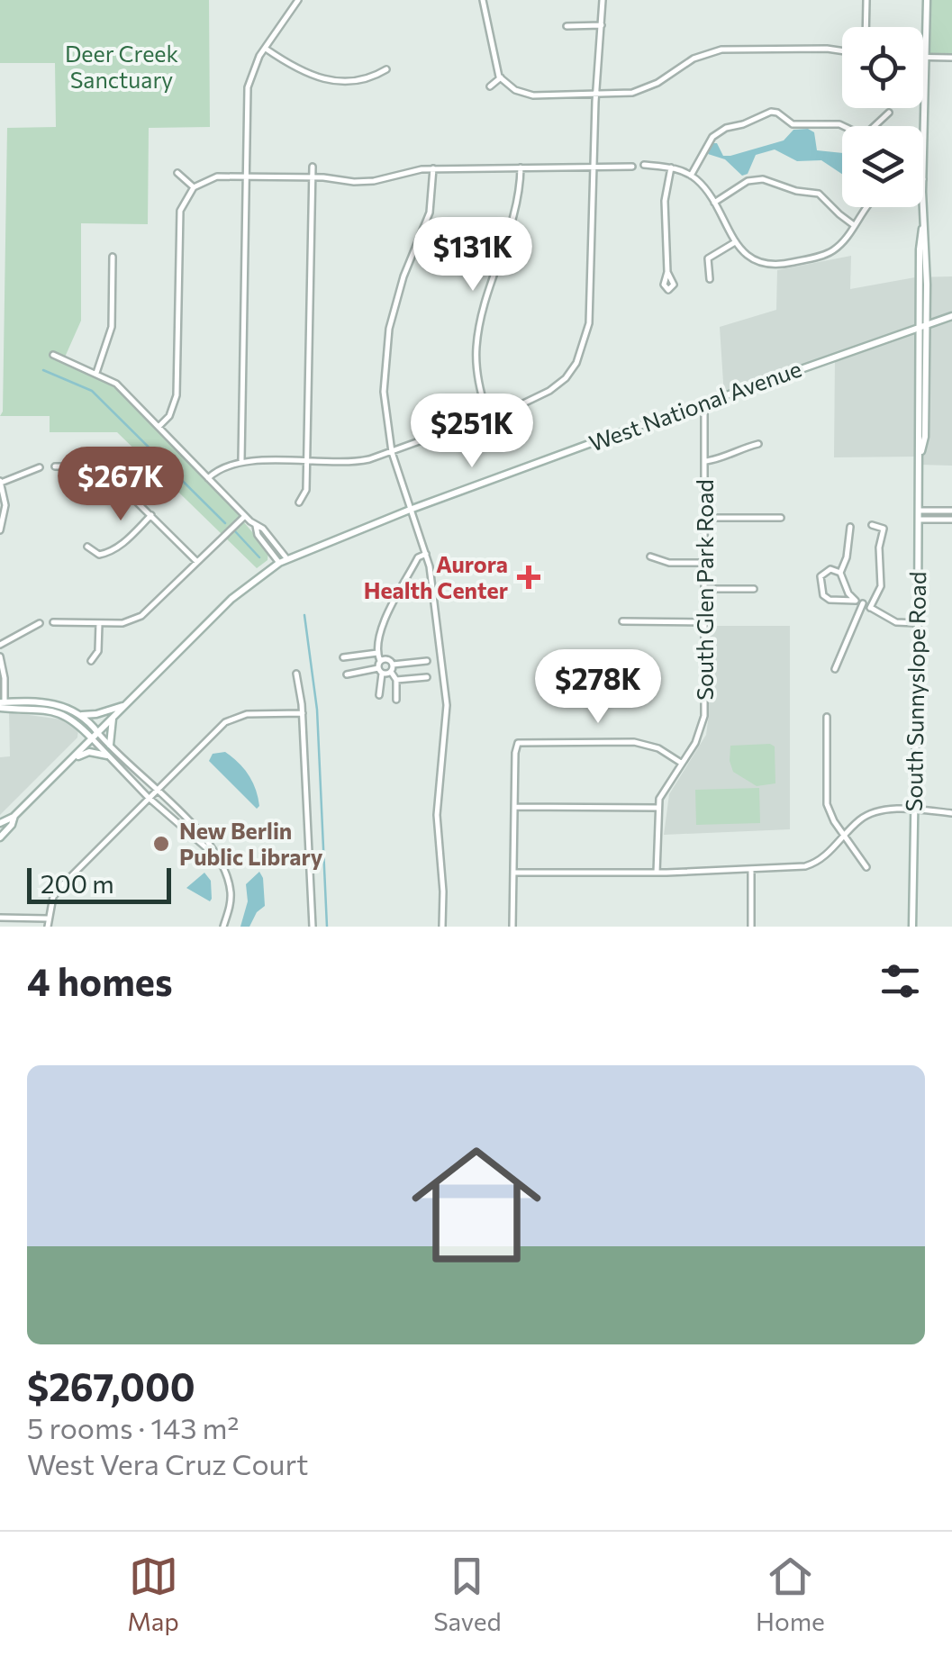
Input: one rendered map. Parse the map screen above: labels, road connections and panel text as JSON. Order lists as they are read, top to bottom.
{
  "streets": {
    "main road": ["West National Avenue", "South Sunnyslope Road"],
    "street": ["South Glen Park Road"]
  },
  "crossings": [
    ["West National Avenue", "South Glen Park Road"],
    ["West National Avenue", "South Sunnyslope Road"]
  ],
  "parks": ["Deer Creek Sanctuary"],
  "places": {
    "health": ["Aurora Health Center"],
    "other": ["New Berlin Public Library"]
  },
  "scale_bar": "200 m",
  "page": {
    "price": [
      "$131K",
      "$251K",
      "$267K",
      "$278K"
    ],
    "scale": "200 m",
    "heading": "4 homes",
    "list": [
      {
        "name": "$267,000",
        "note": "5 rooms · 143 m² · West Vera Cruz Court"
      }
    ],
    "tabs": ["Map", "Saved", "Home"]
  }
}
